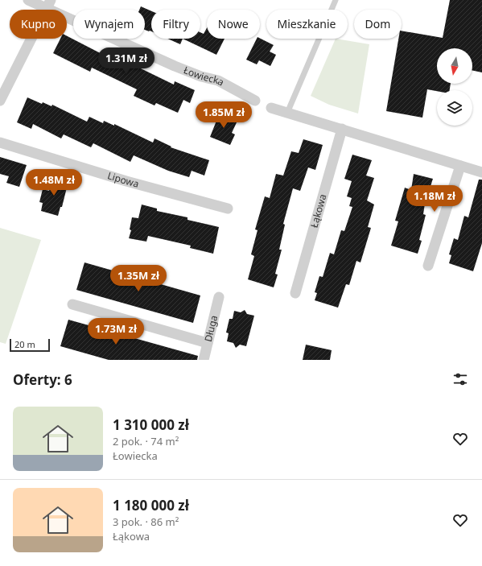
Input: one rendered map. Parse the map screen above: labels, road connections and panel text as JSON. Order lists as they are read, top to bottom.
{
  "streets": {
    "street": [
      "Łowiecka",
      "Lipowa",
      "Łąkowa",
      "Długa"
    ]
  },
  "scale_bar": "20 m",
  "north": "bottom",
  "page": {
    "chip": [
      "Kupno",
      "Wynajem",
      "Filtry",
      "Nowe",
      "Mieszkanie",
      "Dom"
    ],
    "price": [
      "1.31M zł",
      "1.85M zł",
      "1.48M zł",
      "1.18M zł",
      "1.35M zł",
      "1.73M zł"
    ],
    "scale": "20 m",
    "heading": "Oferty: 6",
    "list": [
      {
        "name": "1 310 000 zł",
        "note": "2 pok. · 74 m² · Łowiecka"
      },
      {
        "name": "1 180 000 zł",
        "note": "3 pok. · 86 m² · Łąkowa"
      }
    ]
  }
}
